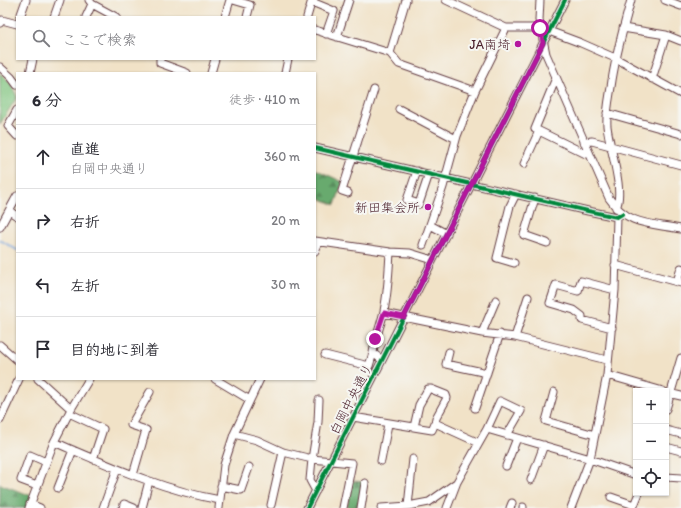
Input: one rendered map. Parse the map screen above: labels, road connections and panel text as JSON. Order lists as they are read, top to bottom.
{
  "streets": {
    "street": ["白岡中央通り"]
  },
  "places": ["JA南埼", "新田集会所"],
  "page": {
    "search": "ここで検索",
    "heading": ["6 分", "徒歩 · 410 m"],
    "list": [
      ["直進", "白岡中央通り", "360 m"],
      ["右折", "20 m"],
      ["左折", "30 m"],
      "目的地に到着"
    ],
    "map_buttons": ["+", "−"]
  }
}
